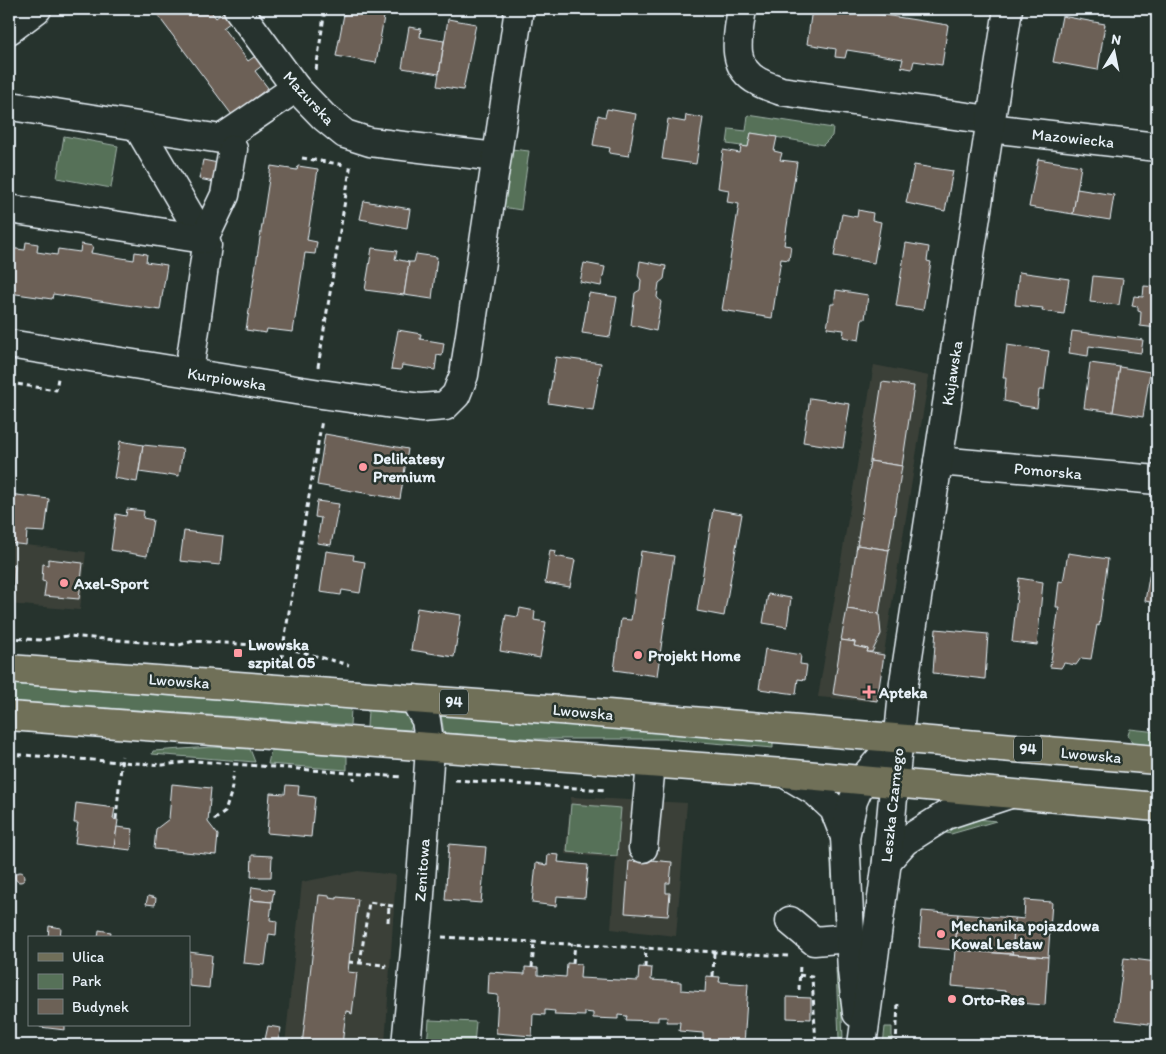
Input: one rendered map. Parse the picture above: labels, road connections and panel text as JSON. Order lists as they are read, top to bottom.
{
  "streets": {
    "main road": ["Lwowska", "94"],
    "street": [
      "Mazurska",
      "Mazowiecka",
      "Kujawska",
      "Kurpiowska",
      "Pomorska",
      "Leszka Czarnego",
      "Zenitowa"
    ]
  },
  "crossings": [
    ["Mazurska", "Kurpiowska"],
    ["Mazowiecka", "Kujawska"],
    ["Kujawska", "Pomorska"],
    ["Kujawska", "Lwowska"],
    ["Kujawska", "Leszka Czarnego"],
    ["Lwowska", "Leszka Czarnego"],
    ["Lwowska", "Zenitowa"]
  ],
  "places": {
    "other": [
      "Delikatesy Premium",
      "Axel-Sport",
      "Projekt Home",
      "Mechanika pojazdowa Kowal Lesław",
      "Orto-Res"
    ],
    "transit": ["Lwowska szpital 05"],
    "health": ["Apteka"]
  },
  "legend": ["Ulica", "Park", "Budynek"],
  "north": "top"
}
